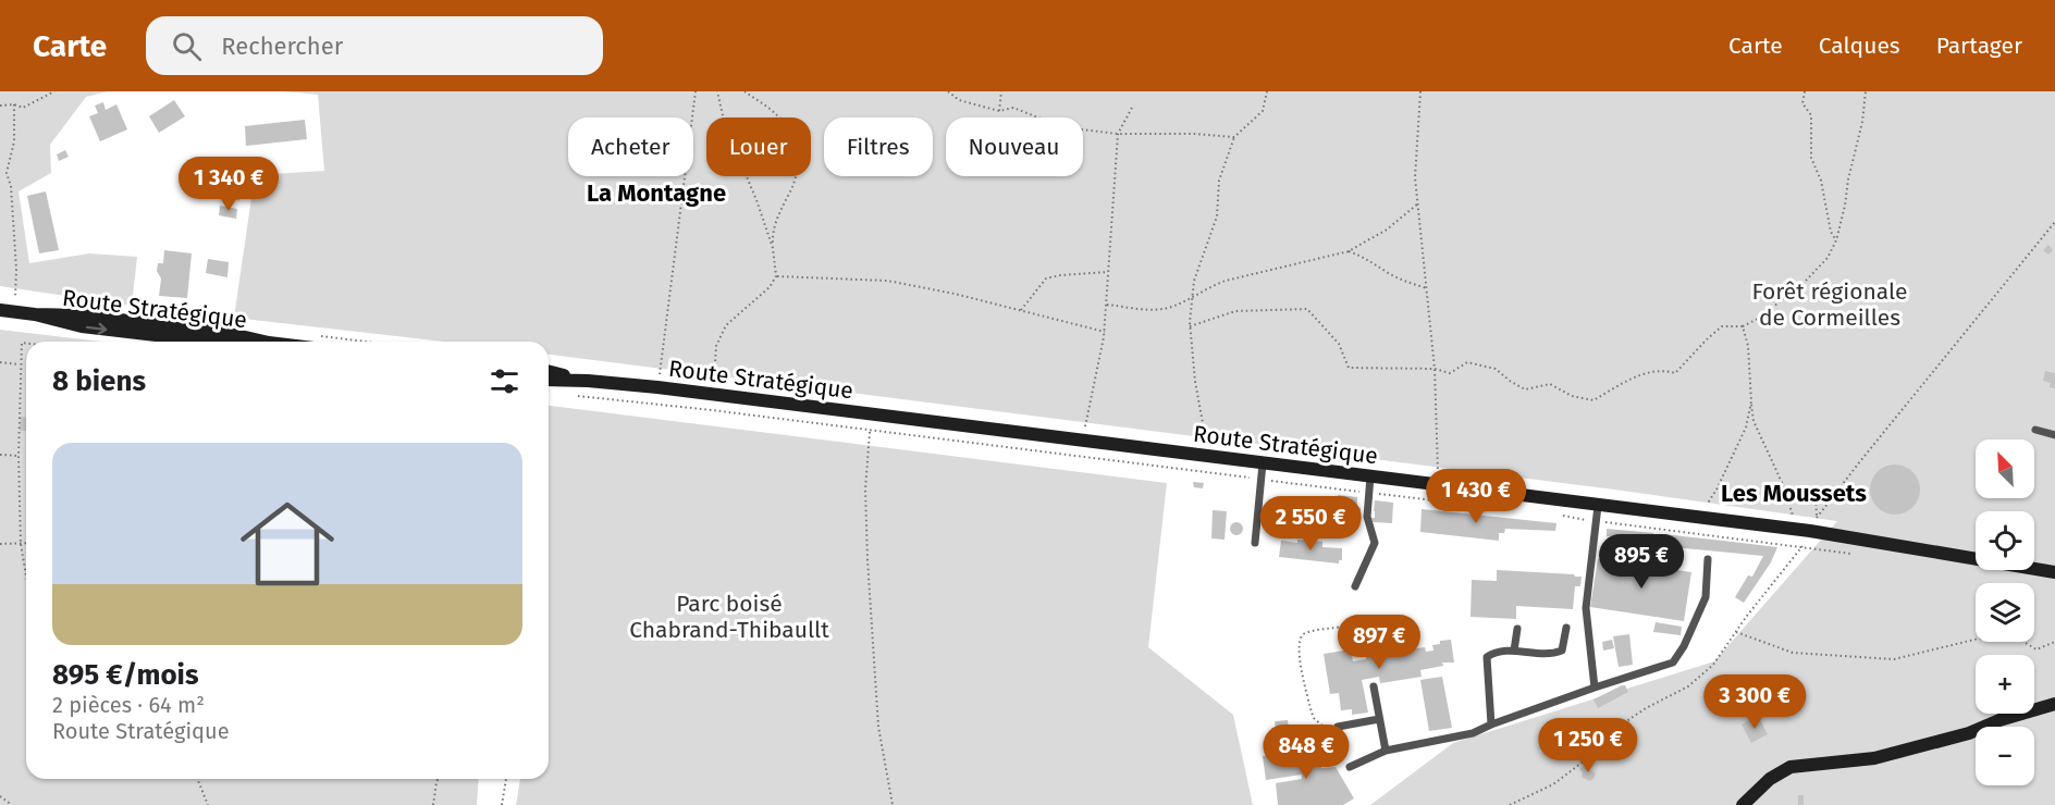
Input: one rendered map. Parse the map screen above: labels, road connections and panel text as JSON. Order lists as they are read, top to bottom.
{
  "streets": {
    "street": ["Route Stratégique"]
  },
  "districts": ["La Montagne", "Les Moussets"],
  "parks": ["Forêt régionale de Cormeilles", "Parc boisé Chabrand-Thibaullt"],
  "north": "top left",
  "page": {
    "header": "Carte",
    "search": "Rechercher",
    "nav": ["Carte", "Calques", "Partager"],
    "chip": [
      "Acheter",
      "Louer",
      "Filtres",
      "Nouveau"
    ],
    "price": [
      "1 340 €",
      "1 430 €",
      "2 550 €",
      "895 €",
      "897 €",
      "3 300 €",
      "1 250 €",
      "848 €"
    ],
    "heading": "8 biens",
    "list": [
      {
        "name": "895 €/mois",
        "note": "2 pièces · 64 m² · Route Stratégique"
      }
    ],
    "map_buttons": ["+", "−"]
  }
}
